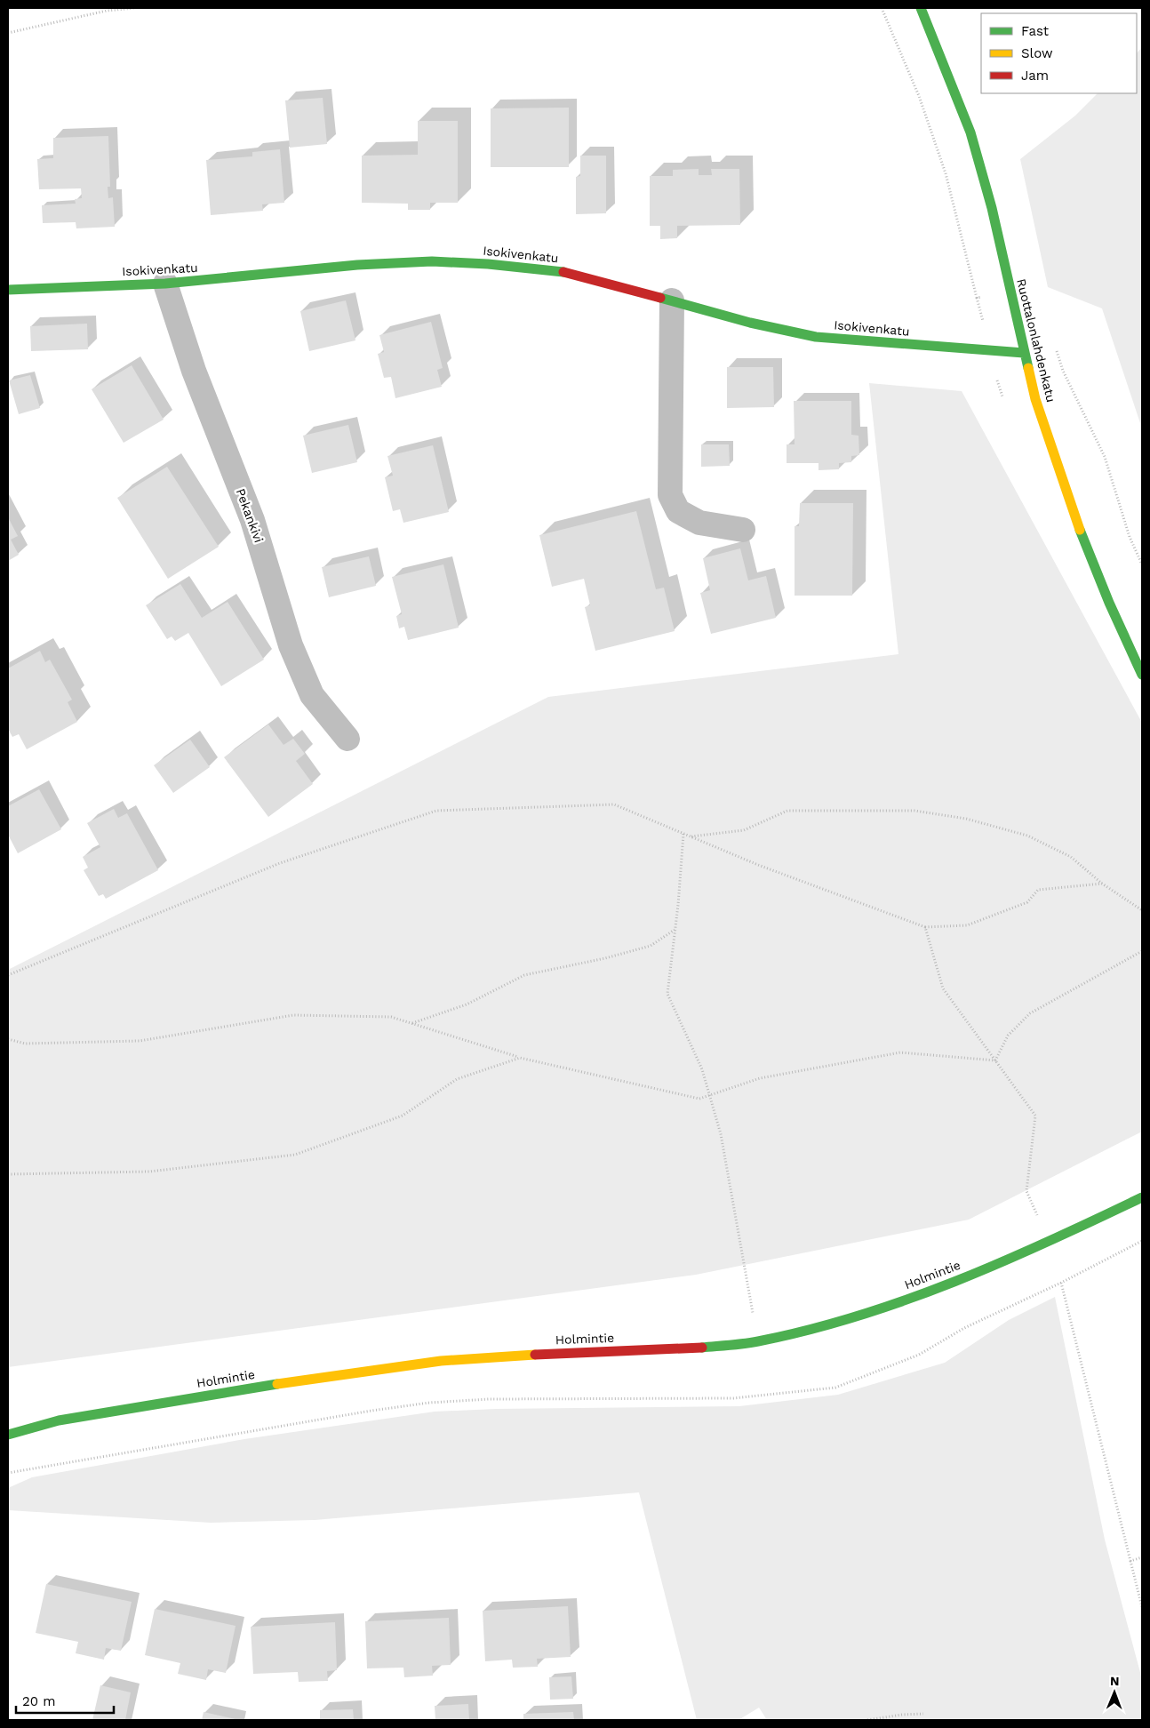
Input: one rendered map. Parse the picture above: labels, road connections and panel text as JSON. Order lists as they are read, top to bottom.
{
  "streets": {
    "street": [
      "Isokivenkatu",
      "Ruottalonlahdenkatu",
      "Pekankivi",
      "Holmintie"
    ]
  },
  "crossings": [
    ["Isokivenkatu", "Ruottalonlahdenkatu"],
    ["Isokivenkatu", "Pekankivi"]
  ],
  "legend": ["Fast", "Slow", "Jam"],
  "scale_bar": "20 m",
  "north": "top"
}
